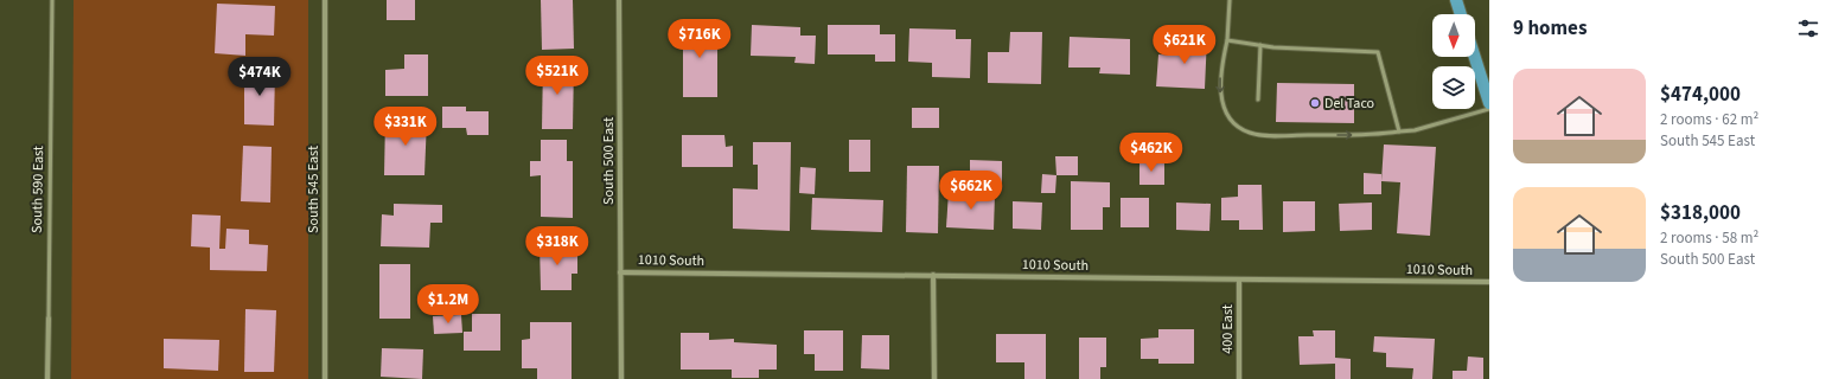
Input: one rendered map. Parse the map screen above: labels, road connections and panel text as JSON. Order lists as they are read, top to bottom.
{
  "streets": {
    "street": [
      "South 500 East",
      "South 590 East",
      "South 545 East",
      "1010 South",
      "400 East"
    ]
  },
  "crossings": [
    ["South 500 East", "1010 South"],
    ["1010 South", "400 East"]
  ],
  "places": ["Del Taco"],
  "north": "bottom",
  "page": {
    "heading": "9 homes",
    "price": [
      "$716K",
      "$621K",
      "$521K",
      "$474K",
      "$331K",
      "$462K",
      "$662K",
      "$318K",
      "$1.2M"
    ],
    "list": [
      {
        "name": "$474,000",
        "note": "2 rooms · 62 m² · South 545 East"
      },
      {
        "name": "$318,000",
        "note": "2 rooms · 58 m² · South 500 East"
      }
    ]
  }
}
